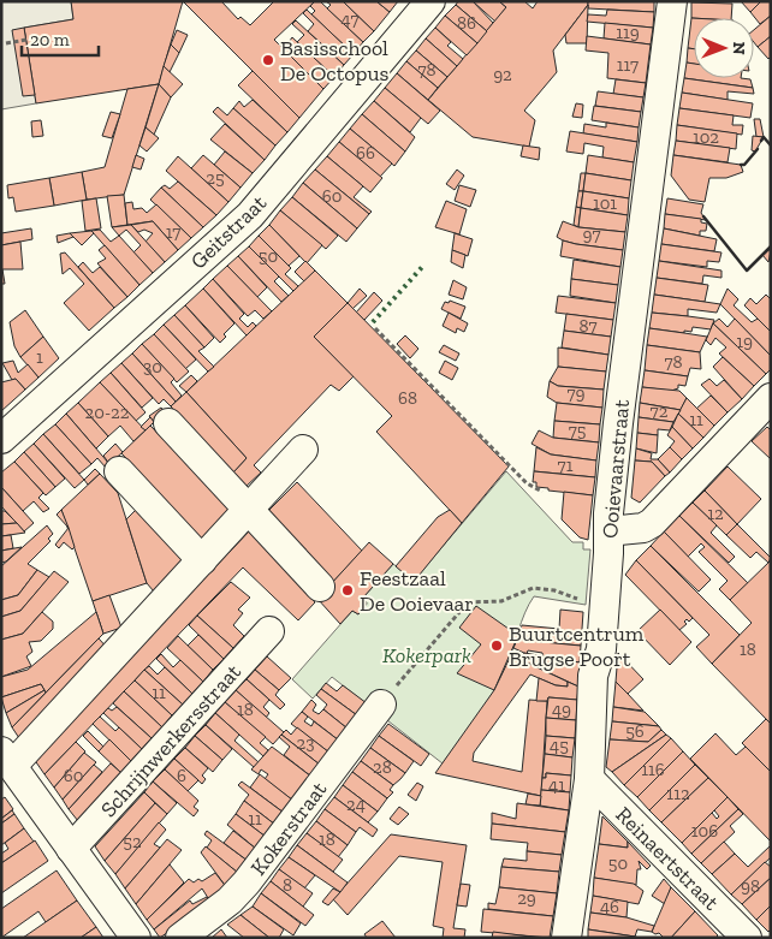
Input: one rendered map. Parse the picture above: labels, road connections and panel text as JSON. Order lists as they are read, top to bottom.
{
  "streets": {
    "street": [
      "Geitstraat",
      "Ooievaarstraat",
      "Schrijnwerkersstraat",
      "Kokerstraat",
      "Reinaertstraat"
    ]
  },
  "crossings": [
    ["Ooievaarstraat", "Reinaertstraat"]
  ],
  "parks": ["Kokerpark"],
  "places": ["Basisschool De Octopus", "Feestzaal De Ooievaar", "Buurtcentrum Brugse Poort"],
  "house_numbers": [
    "47",
    "86",
    "119",
    "117",
    "78",
    "92",
    "102",
    "66",
    "25",
    "60",
    "101",
    "17",
    "97",
    "50",
    "87",
    "19",
    "1",
    "78",
    "30",
    "79",
    "68",
    "72",
    "20-22",
    "11",
    "75",
    "71",
    "12",
    "18",
    "11",
    "18",
    "49",
    "56",
    "23",
    "45",
    "28",
    "116",
    "60",
    "6",
    "41",
    "112",
    "24",
    "11",
    "106",
    "18",
    "52",
    "50",
    "8",
    "98",
    "29",
    "46"
  ],
  "scale_bar": "20 m",
  "north": "right"
}
